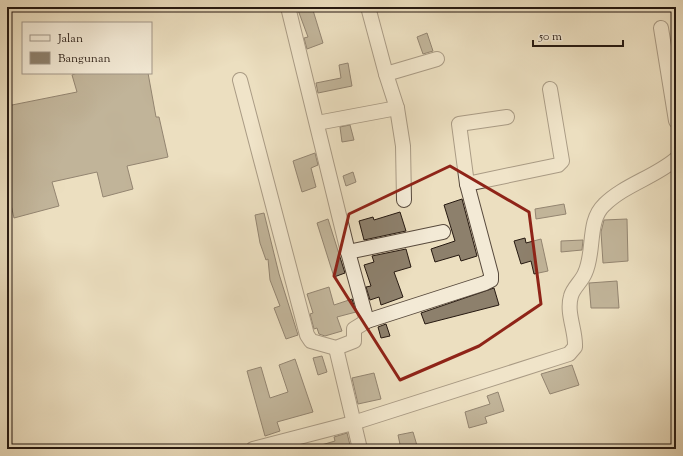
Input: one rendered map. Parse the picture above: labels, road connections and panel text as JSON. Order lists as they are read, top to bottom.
{
  "legend": ["Jalan", "Bangunan"],
  "scale_bar": "50 m"
}
